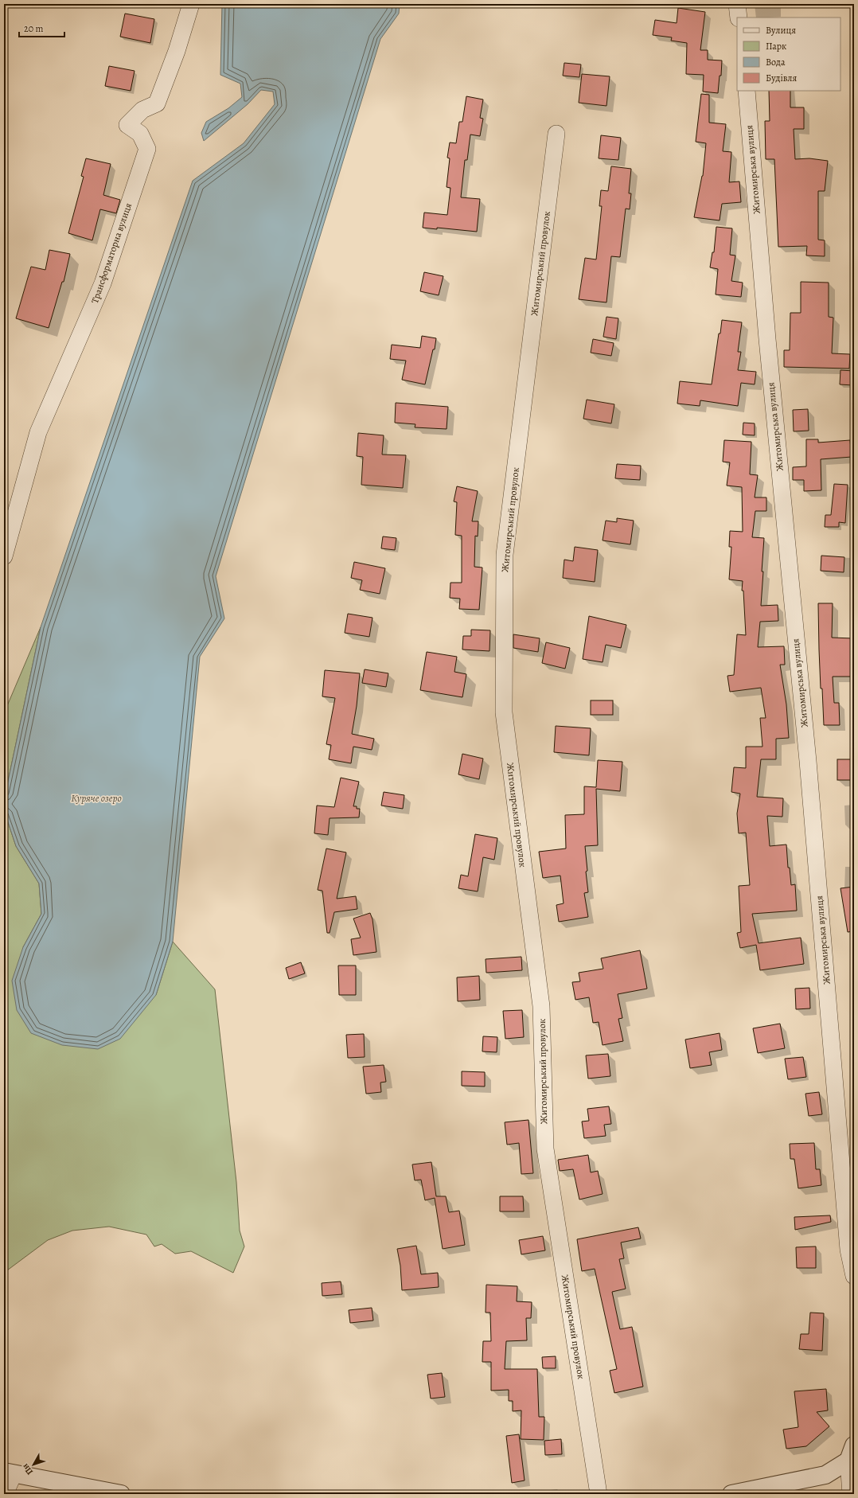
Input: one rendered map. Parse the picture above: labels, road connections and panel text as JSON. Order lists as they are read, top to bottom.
{
  "streets": {
    "street": ["Житомирська вулиця", "Трансформаторна вулиця", "Житомирський провулок"]
  },
  "water": ["Куряче озеро"],
  "legend": [
    "Вулиця",
    "Парк",
    "Вода",
    "Будівля"
  ],
  "scale_bar": "20 m",
  "north": "bottom left"
}
